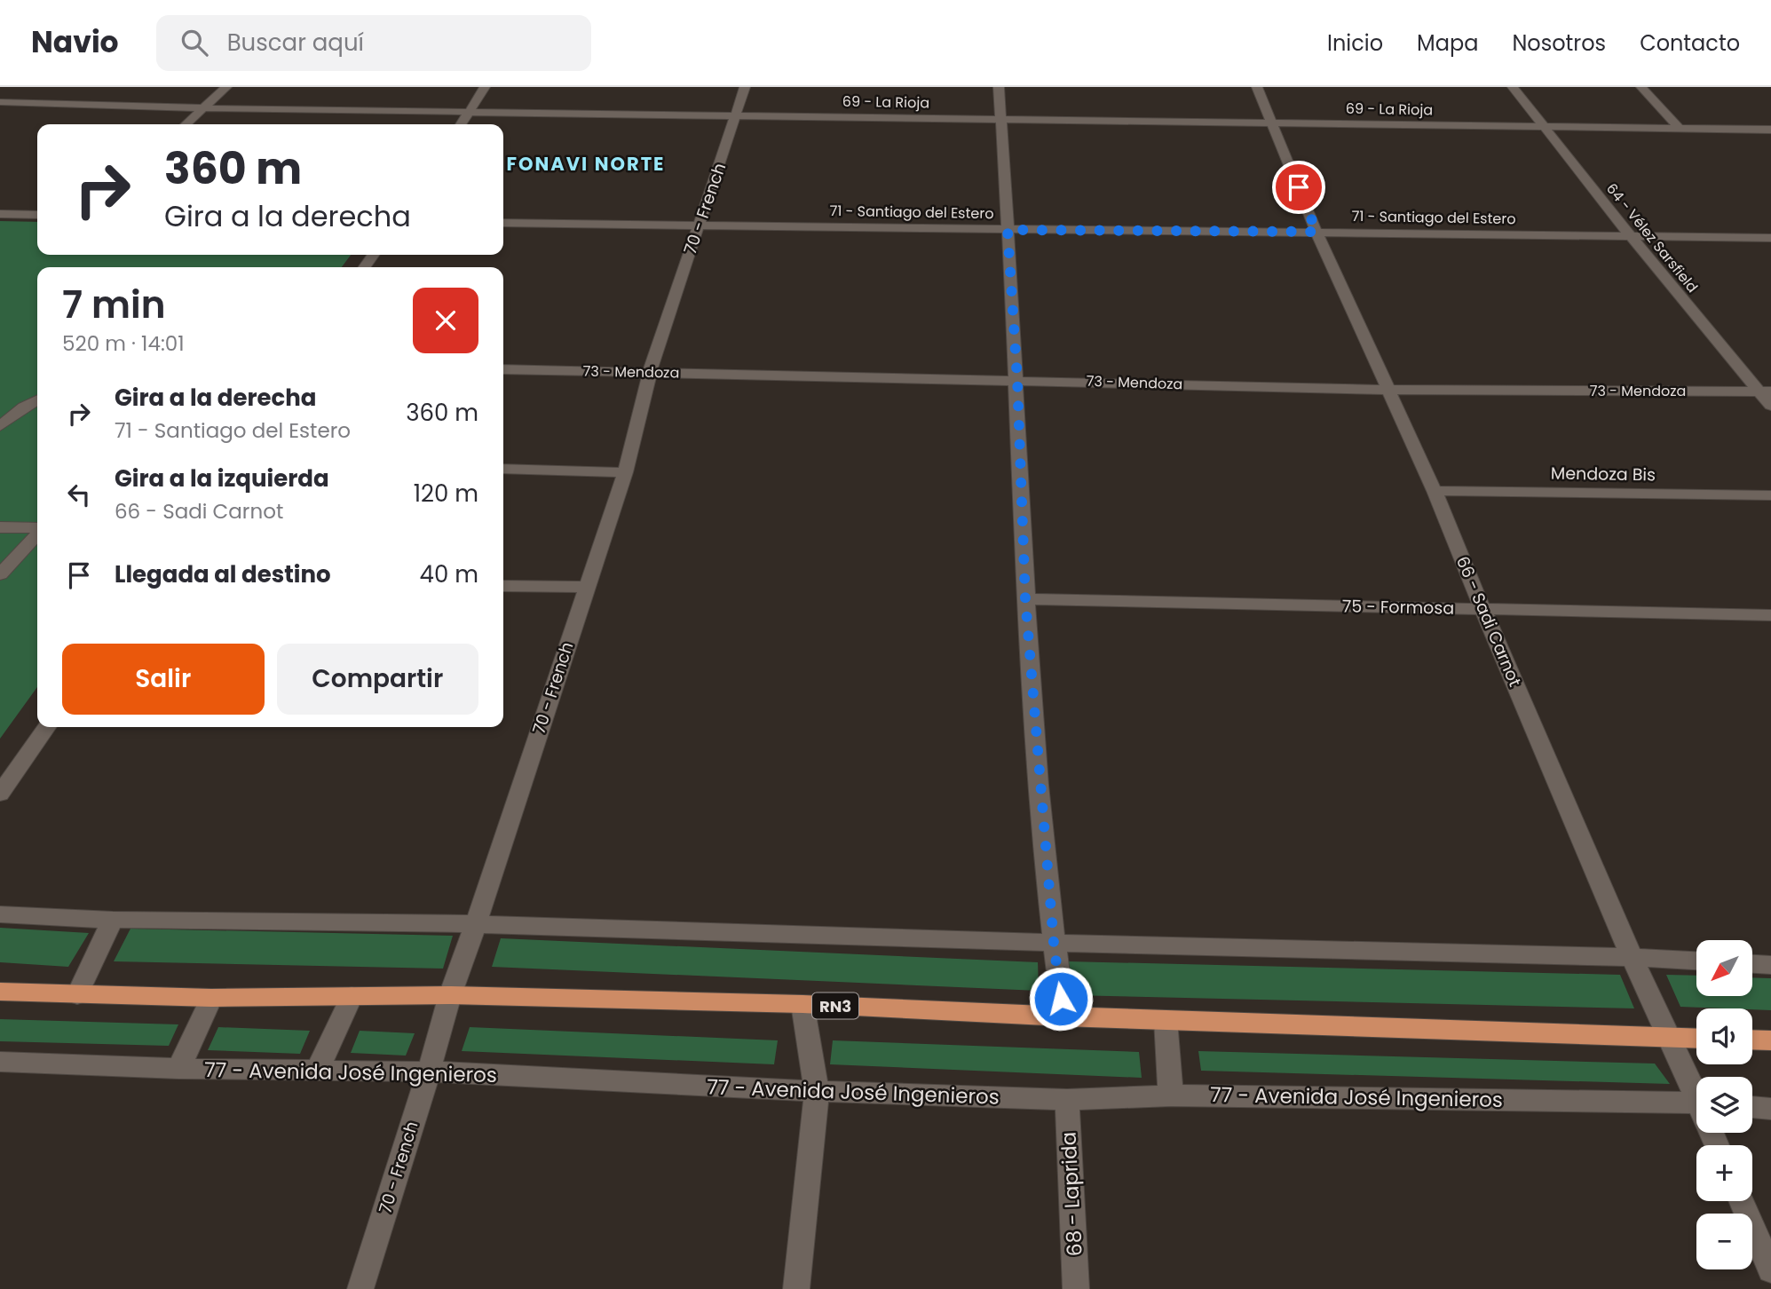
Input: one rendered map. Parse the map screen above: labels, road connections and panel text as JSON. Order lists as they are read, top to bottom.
{
  "streets": {
    "highway": ["RN3"],
    "street": [
      "69 - La Rioja",
      "70 - French",
      "71 - Santiago del Estero",
      "64 - Vélez Sarsfield",
      "73 - Mendoza",
      "Mendoza Bis",
      "75 - Formosa",
      "66 - Sadi Carnot",
      "77 - Avenida José Ingenieros",
      "68 - Laprida"
    ]
  },
  "crossings": [
    ["69 - La Rioja", "70 - French"],
    ["69 - La Rioja", "64 - Vélez Sarsfield"],
    ["69 - La Rioja", "66 - Sadi Carnot"],
    ["70 - French", "71 - Santiago del Estero"],
    ["70 - French", "73 - Mendoza"],
    ["70 - French", "RN3"],
    ["70 - French", "77 - Avenida José Ingenieros"],
    ["71 - Santiago del Estero", "64 - Vélez Sarsfield"],
    ["71 - Santiago del Estero", "66 - Sadi Carnot"],
    ["64 - Vélez Sarsfield", "73 - Mendoza"],
    ["73 - Mendoza", "66 - Sadi Carnot"],
    ["Mendoza Bis", "66 - Sadi Carnot"],
    ["75 - Formosa", "66 - Sadi Carnot"],
    ["66 - Sadi Carnot", "RN3"],
    ["77 - Avenida José Ingenieros", "68 - Laprida"]
  ],
  "districts": ["FONAVI NORTE"],
  "north": "bottom left",
  "page": {
    "header": "Navio",
    "search": "Buscar aquí",
    "nav": [
      "Inicio",
      "Mapa",
      "Nosotros",
      "Contacto"
    ],
    "turn": ["360 m", "Gira a la derecha"],
    "heading": ["7 min", "520 m · 14:01"],
    "list": [
      {
        "name": "Gira a la derecha",
        "note": "71 - Santiago del Estero",
        "value": "360 m"
      },
      {
        "name": "Gira a la izquierda",
        "note": "66 - Sadi Carnot",
        "value": "120 m"
      },
      {
        "name": "Llegada al destino",
        "value": "40 m"
      }
    ],
    "buttons": ["Salir", "Compartir"],
    "map_buttons": ["+", "−"]
  }
}
